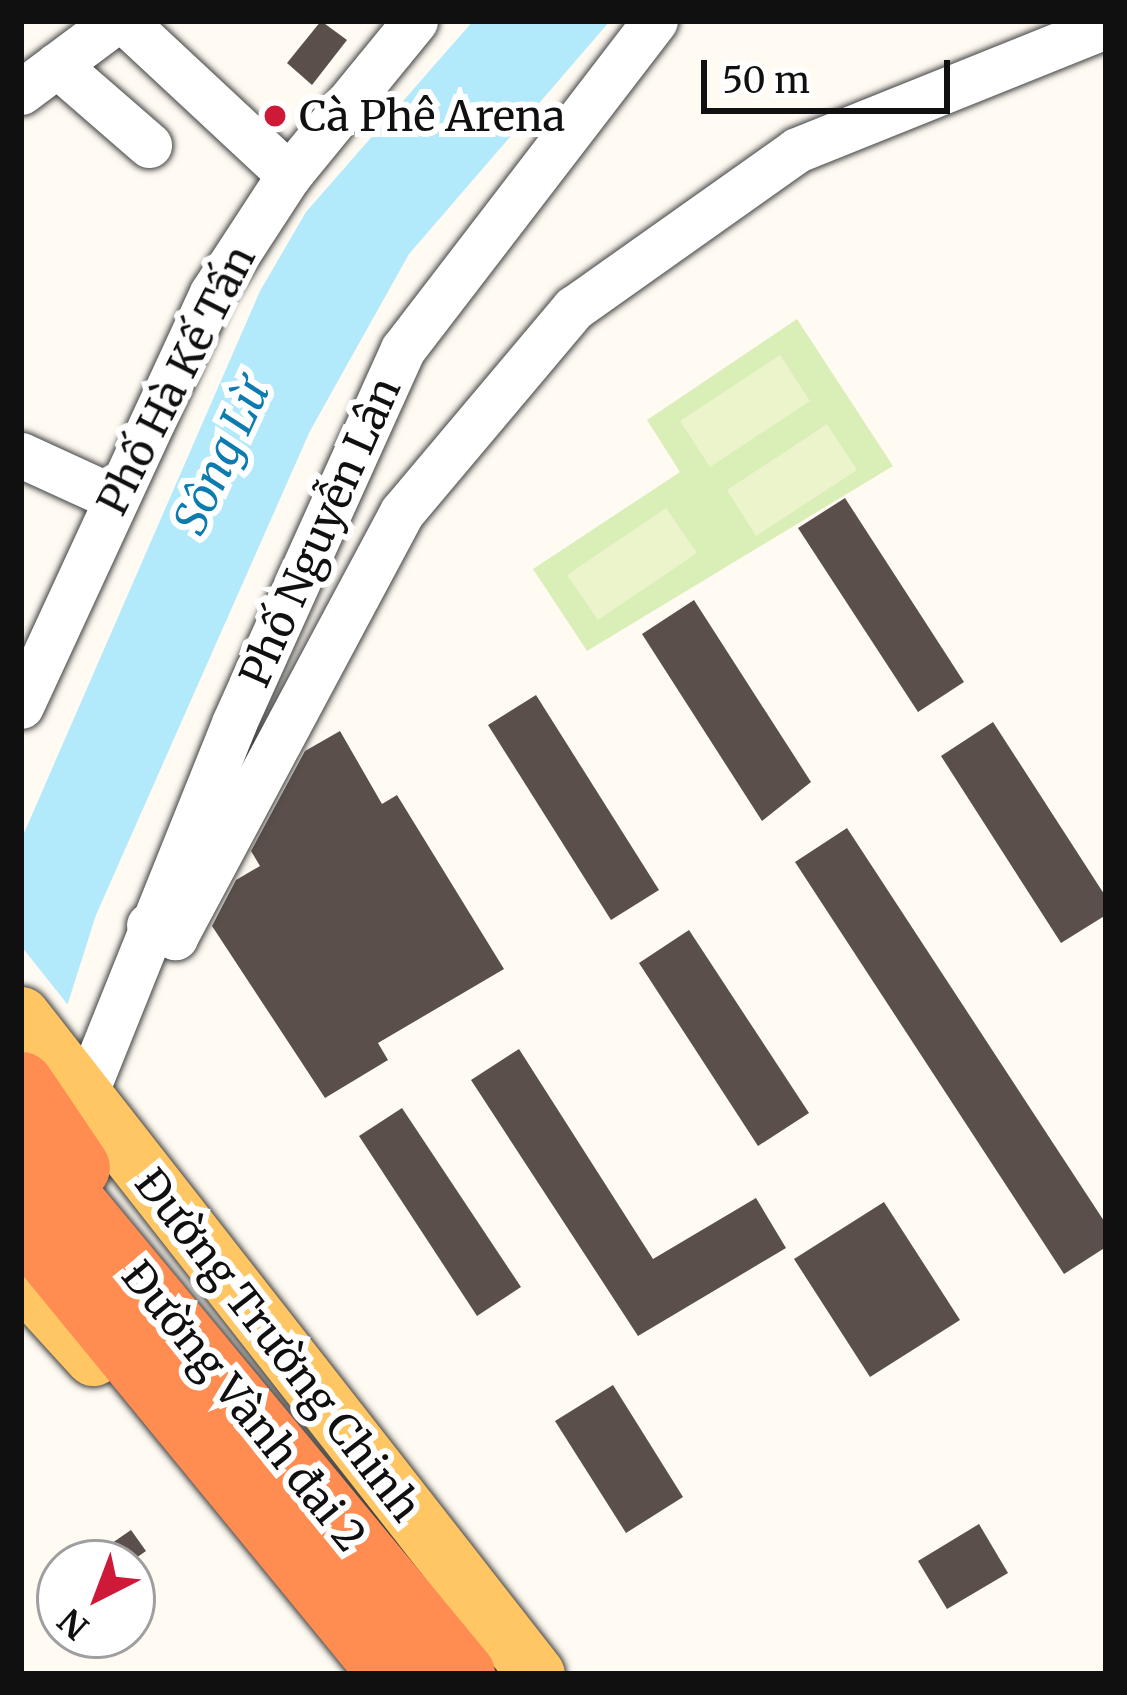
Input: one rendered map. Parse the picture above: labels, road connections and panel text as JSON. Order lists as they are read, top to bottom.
{
  "streets": {
    "highway": ["Đường Vành đai 2"],
    "main road": ["Đường Trường Chinh"],
    "street": ["Phố Hà Kế Tấn", "Phố Nguyễn Lân"]
  },
  "crossings": [
    ["Phố Nguyễn Lân", "Đường Trường Chinh"]
  ],
  "water": ["Sông Lừ"],
  "places": ["Cà Phê Arena"],
  "scale_bar": "50 m",
  "north": "bottom left"
}
